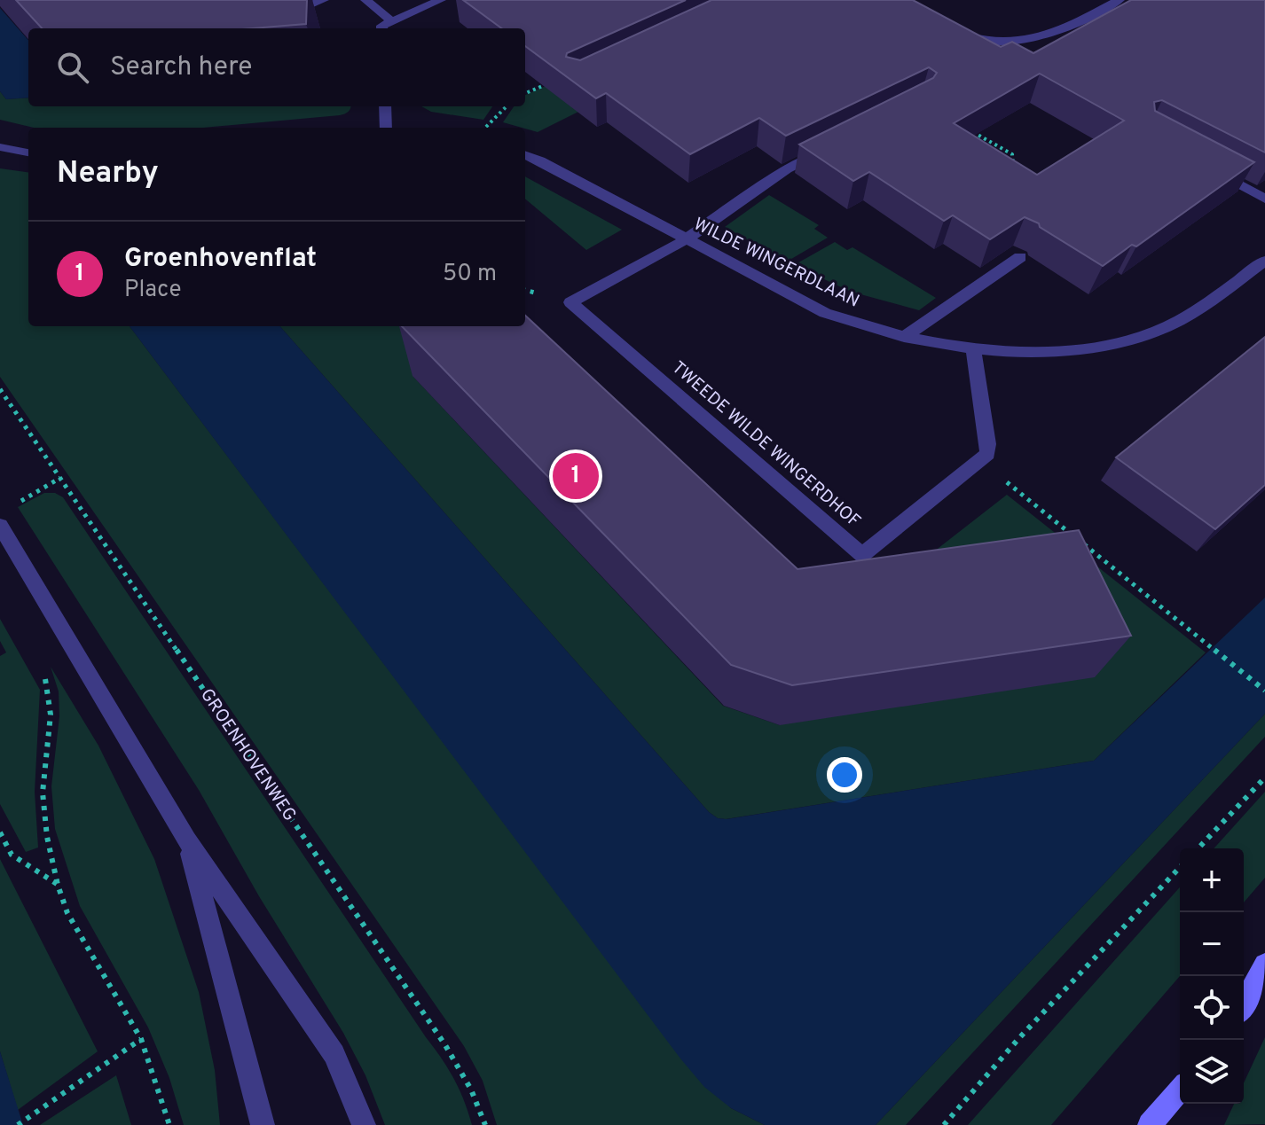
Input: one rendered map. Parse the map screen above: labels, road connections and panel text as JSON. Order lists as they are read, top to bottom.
{
  "streets": {
    "street": ["WILDE WINGERDLAAN", "TWEEDE WILDE WINGERDHOF"],
    "path": ["GROENHOVENWEG"]
  },
  "crossings": [
    ["WILDE WINGERDLAAN", "TWEEDE WILDE WINGERDHOF"]
  ],
  "page": {
    "search": "Search here",
    "heading": "Nearby",
    "list": [
      {
        "mark": "1",
        "name": "Groenhovenflat",
        "note": "Place",
        "value": "50 m"
      }
    ],
    "pins": "1",
    "map_buttons": ["+", "−"]
  }
}
